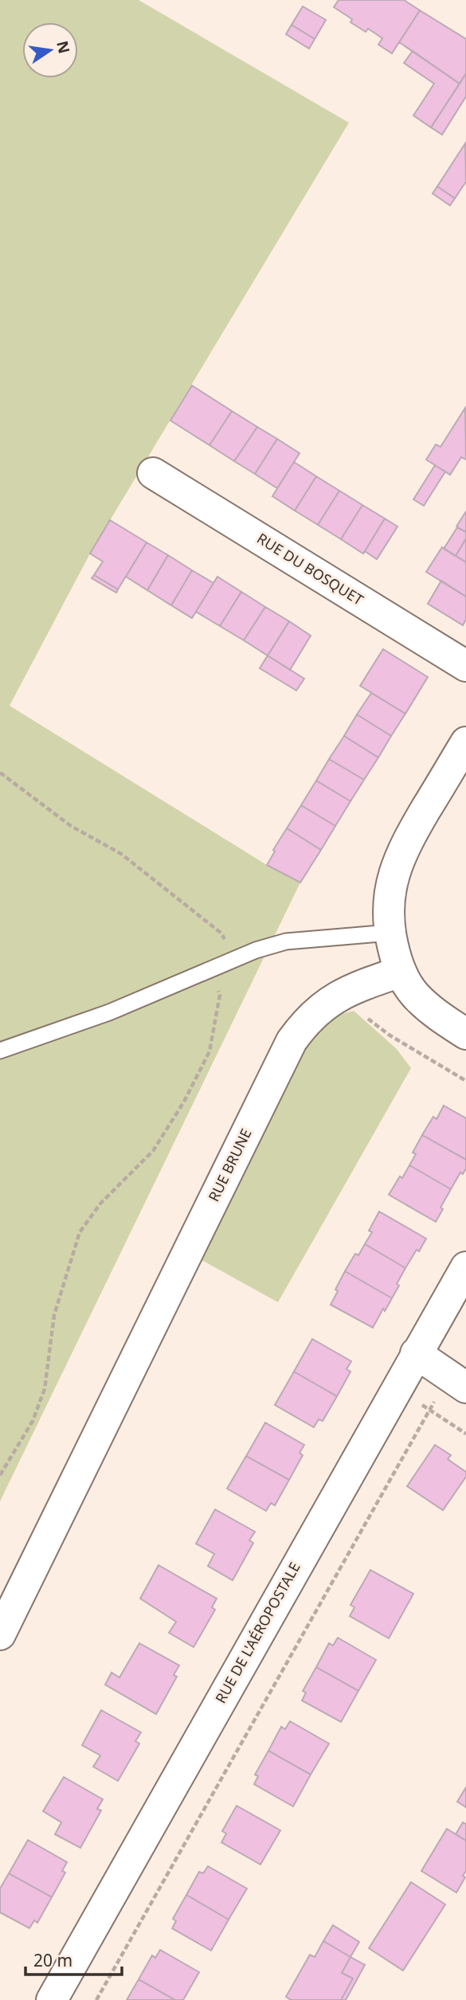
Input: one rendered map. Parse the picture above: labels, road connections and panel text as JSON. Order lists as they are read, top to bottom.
{
  "streets": {
    "street": ["RUE DU BOSQUET", "RUE BRUNE", "RUE DE L'AÉROPOSTALE"]
  },
  "scale_bar": "20 m",
  "north": "right"
}
